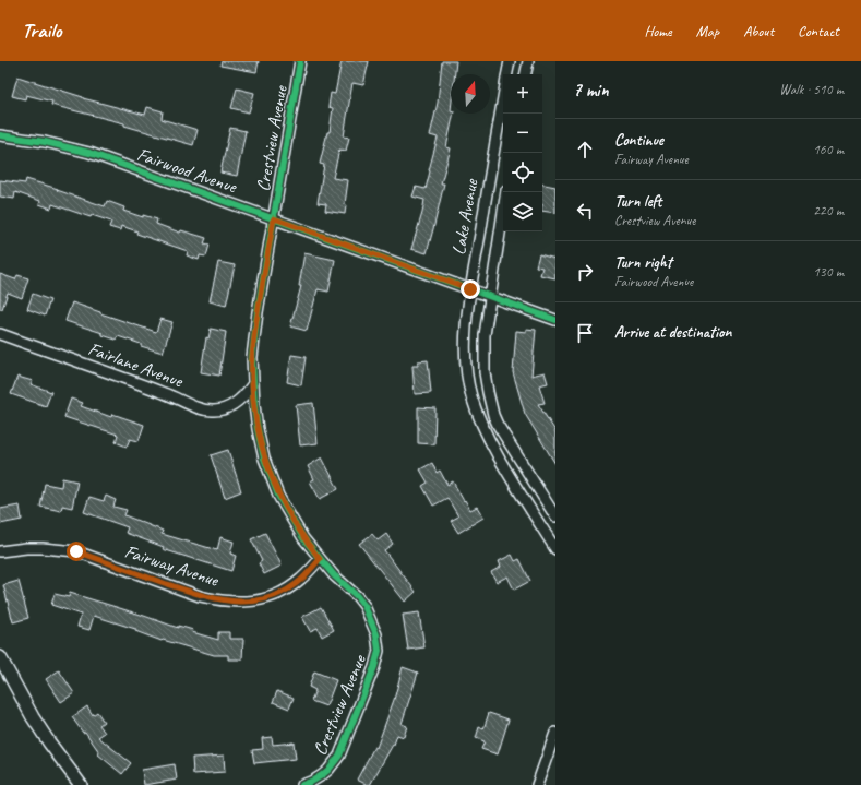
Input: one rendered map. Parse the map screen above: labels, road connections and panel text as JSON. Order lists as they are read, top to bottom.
{
  "streets": {
    "street": [
      "Crestview Avenue",
      "Fairwood Avenue",
      "Lake Avenue",
      "Fairlane Avenue",
      "Fairway Avenue"
    ]
  },
  "crossings": [
    ["Crestview Avenue", "Fairwood Avenue"],
    ["Crestview Avenue", "Fairlane Avenue"],
    ["Crestview Avenue", "Fairway Avenue"],
    ["Fairwood Avenue", "Lake Avenue"]
  ],
  "north": "top",
  "page": {
    "header": "Trailo",
    "nav": [
      "Home",
      "Map",
      "About",
      "Contact"
    ],
    "heading": ["7 min", "Walk · 510 m"],
    "map_buttons": ["+", "−"],
    "list": [
      ["Continue", "Fairway Avenue", "160 m"],
      ["Turn left", "Crestview Avenue", "220 m"],
      ["Turn right", "Fairwood Avenue", "130 m"],
      "Arrive at destination"
    ]
  }
}
